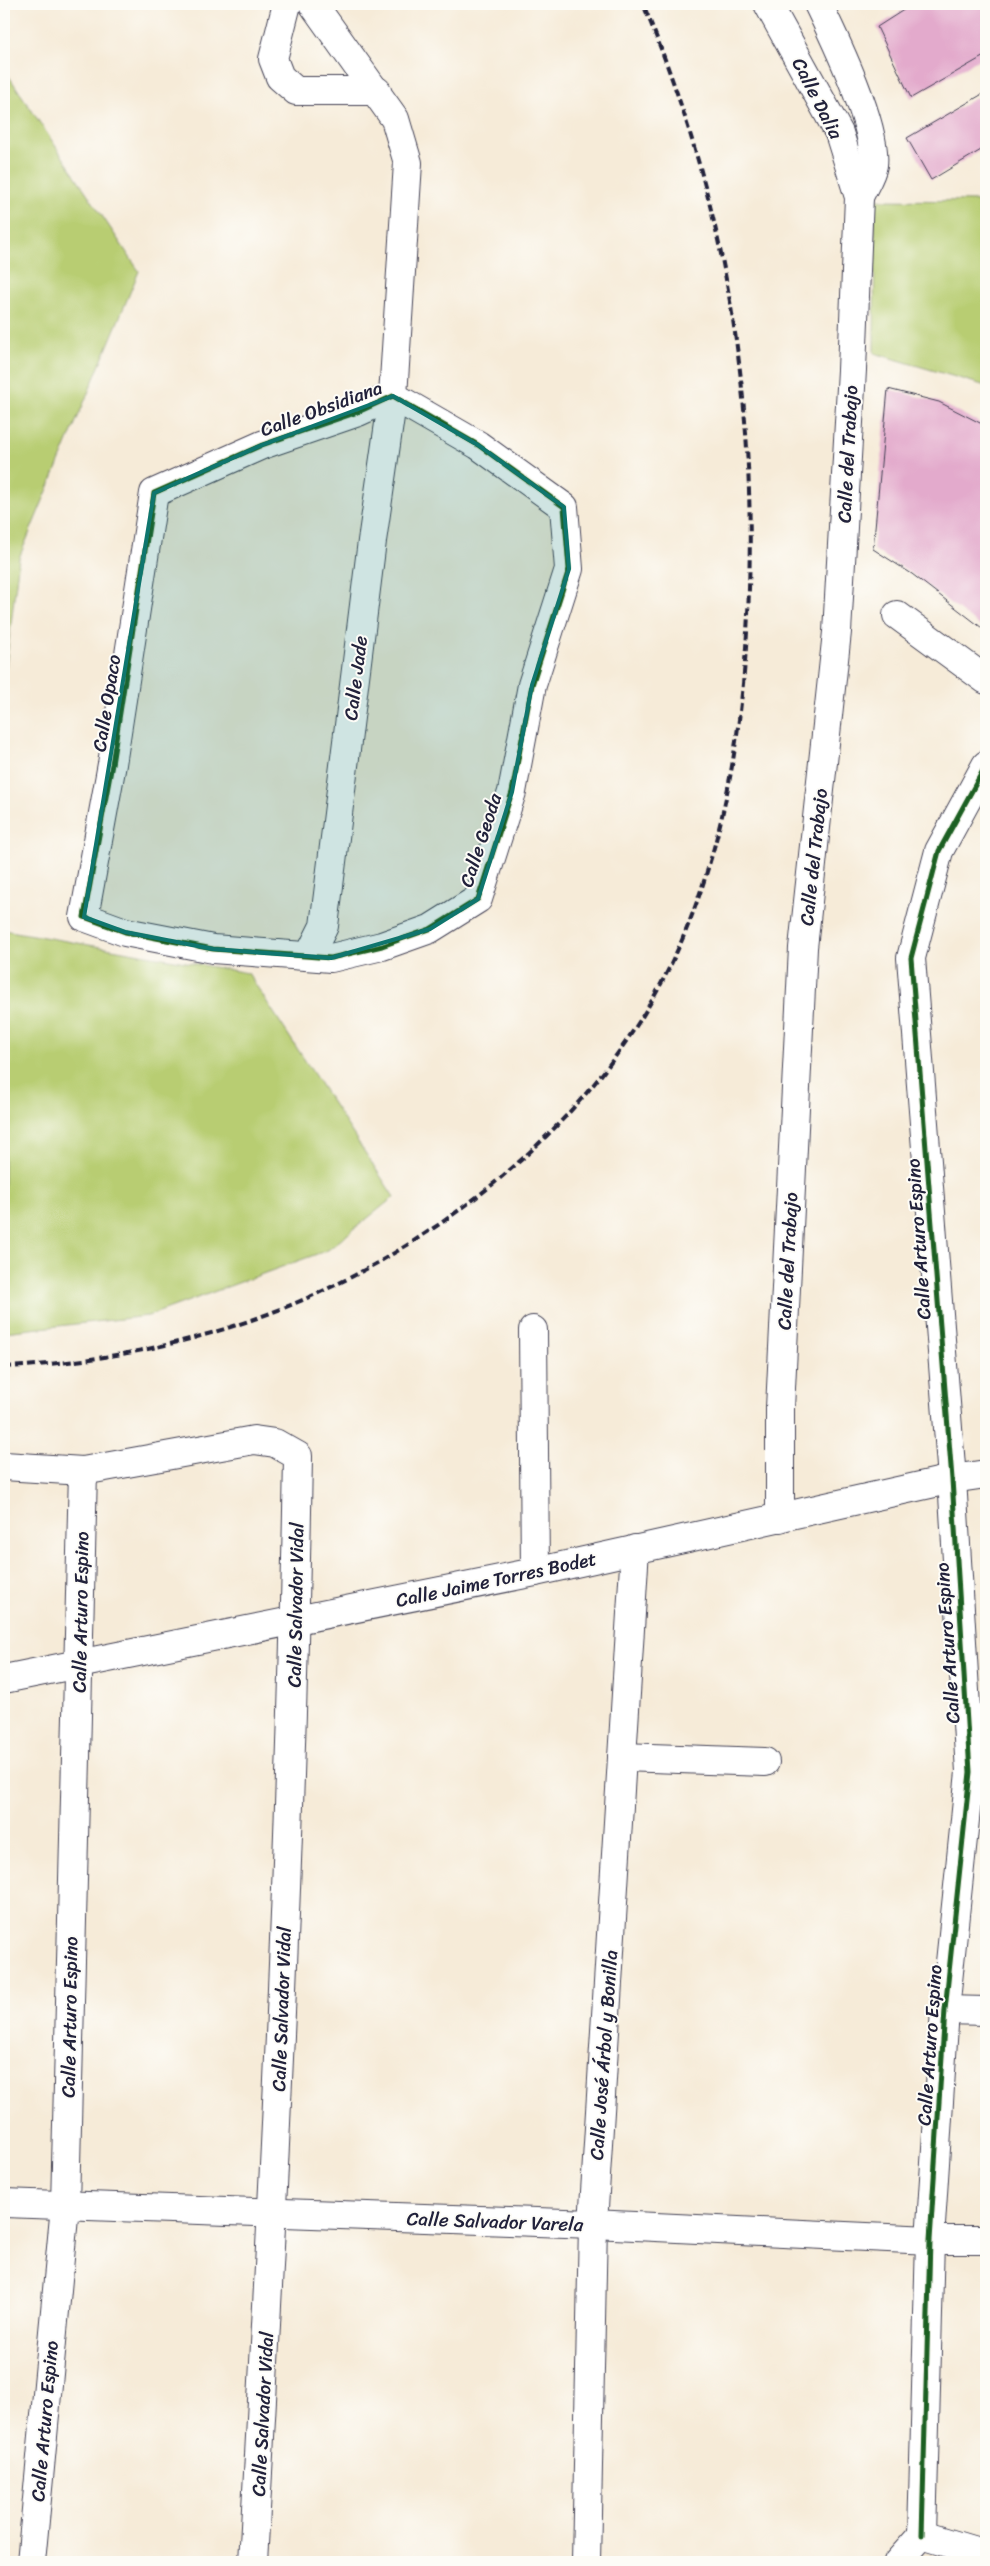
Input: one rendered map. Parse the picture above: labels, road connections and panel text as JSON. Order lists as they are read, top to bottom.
{
  "streets": {
    "street": [
      "Calle Dalia",
      "Calle Obsidiana",
      "Calle del Trabajo",
      "Calle Jade",
      "Calle Opaco",
      "Calle Geoda",
      "Calle Arturo Espino",
      "Calle Jaime Torres Bodet",
      "Calle Salvador Vidal",
      "Calle José Árbol y Bonilla",
      "Calle Salvador Varela"
    ]
  },
  "crossings": [
    ["Calle Dalia", "Calle del Trabajo"],
    ["Calle Obsidiana", "Calle Jade"],
    ["Calle Obsidiana", "Calle Opaco"],
    ["Calle Obsidiana", "Calle Geoda"],
    ["Calle del Trabajo", "Calle Jaime Torres Bodet"],
    ["Calle Jade", "Calle Geoda"],
    ["Calle Opaco", "Calle Geoda"],
    ["Calle Arturo Espino", "Calle Jaime Torres Bodet"],
    ["Calle Arturo Espino", "Calle Salvador Vidal"],
    ["Calle Arturo Espino", "Calle Salvador Varela"],
    ["Calle Jaime Torres Bodet", "Calle Salvador Vidal"],
    ["Calle Jaime Torres Bodet", "Calle José Árbol y Bonilla"],
    ["Calle Salvador Vidal", "Calle Salvador Varela"],
    ["Calle José Árbol y Bonilla", "Calle Salvador Varela"]
  ]
}
